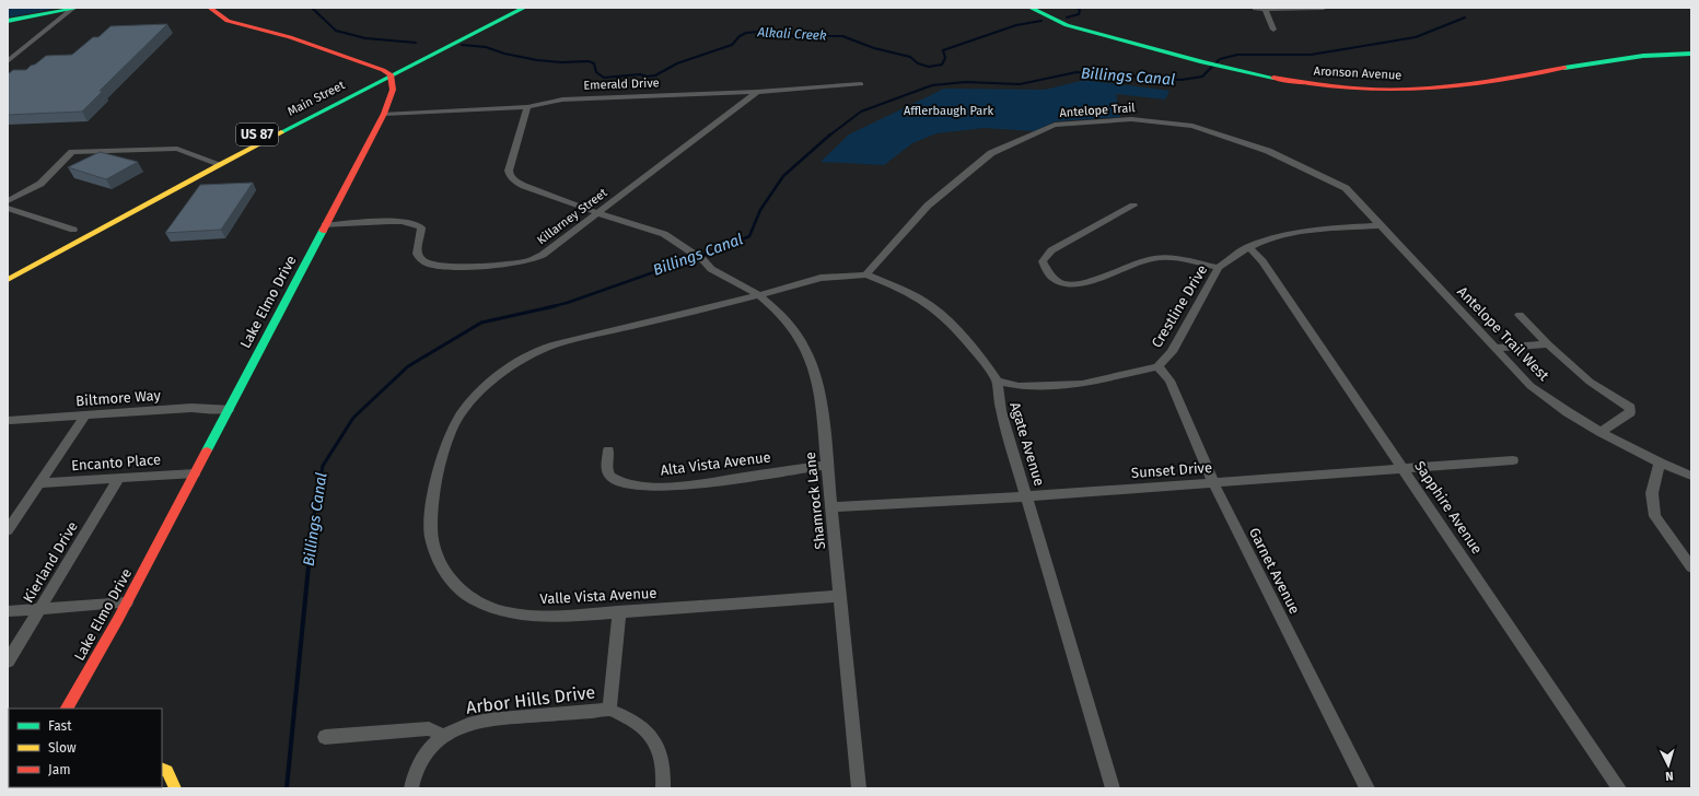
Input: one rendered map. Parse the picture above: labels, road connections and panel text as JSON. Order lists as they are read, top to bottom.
{
  "streets": {
    "main road": [
      "Aronson Avenue",
      "Main Street",
      "US 87",
      "Lake Elmo Drive"
    ],
    "street": [
      "Emerald Drive",
      "Antelope Trail",
      "Killarney Street",
      "Crestline Drive",
      "Antelope Trail West",
      "Biltmore Way",
      "Agate Avenue",
      "Encanto Place",
      "Alta Vista Avenue",
      "Sunset Drive",
      "Shamrock Lane",
      "Sapphire Avenue",
      "Kierland Drive",
      "Garnet Avenue",
      "Valle Vista Avenue",
      "Arbor Hills Drive"
    ]
  },
  "crossings": [
    ["Emerald Drive", "Killarney Street"],
    ["Emerald Drive", "Lake Elmo Drive"],
    ["Main Street", "Lake Elmo Drive"],
    ["Antelope Trail", "Crestline Drive"],
    ["Antelope Trail", "Antelope Trail West"],
    ["Killarney Street", "Lake Elmo Drive"],
    ["Killarney Street", "Shamrock Lane"],
    ["Lake Elmo Drive", "Biltmore Way"],
    ["Lake Elmo Drive", "Encanto Place"],
    ["Crestline Drive", "Antelope Trail West"],
    ["Crestline Drive", "Agate Avenue"],
    ["Crestline Drive", "Sapphire Avenue"],
    ["Crestline Drive", "Garnet Avenue"],
    ["Agate Avenue", "Sunset Drive"],
    ["Encanto Place", "Kierland Drive"],
    ["Alta Vista Avenue", "Shamrock Lane"],
    ["Sunset Drive", "Shamrock Lane"],
    ["Sunset Drive", "Sapphire Avenue"],
    ["Sunset Drive", "Garnet Avenue"],
    ["Shamrock Lane", "Valle Vista Avenue"],
    ["Valle Vista Avenue", "Arbor Hills Drive"]
  ],
  "water": ["Alkali Creek", "Billings Canal"],
  "parks": ["Afflerbaugh Park"],
  "legend": ["Fast", "Slow", "Jam"],
  "north": "bottom"
}
